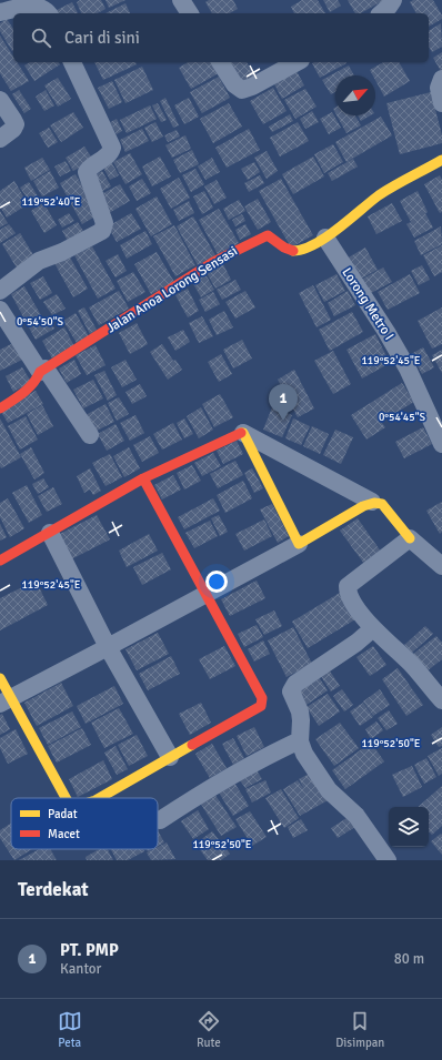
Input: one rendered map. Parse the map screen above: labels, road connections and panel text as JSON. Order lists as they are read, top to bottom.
{
  "streets": {
    "street": ["Jalan Anoa Lorong Sensasi", "Lorong Metro I"]
  },
  "crossings": [
    ["Jalan Anoa Lorong Sensasi", "Lorong Metro I"]
  ],
  "legend": ["Padat", "Macet"],
  "north": "top right",
  "page": {
    "search": "Cari di sini",
    "pins": "1",
    "heading": "Terdekat",
    "list": [
      {
        "mark": "1",
        "name": "PT. PMP",
        "note": "Kantor",
        "value": "80 m"
      }
    ],
    "nav": ["Peta", "Rute", "Disimpan"]
  },
  "coordinates": [
    "119°52'40\"E",
    "0°54'50\"S",
    "119°52'45\"E",
    "0°54'45\"S",
    "119°52'50\"E"
  ]
}
